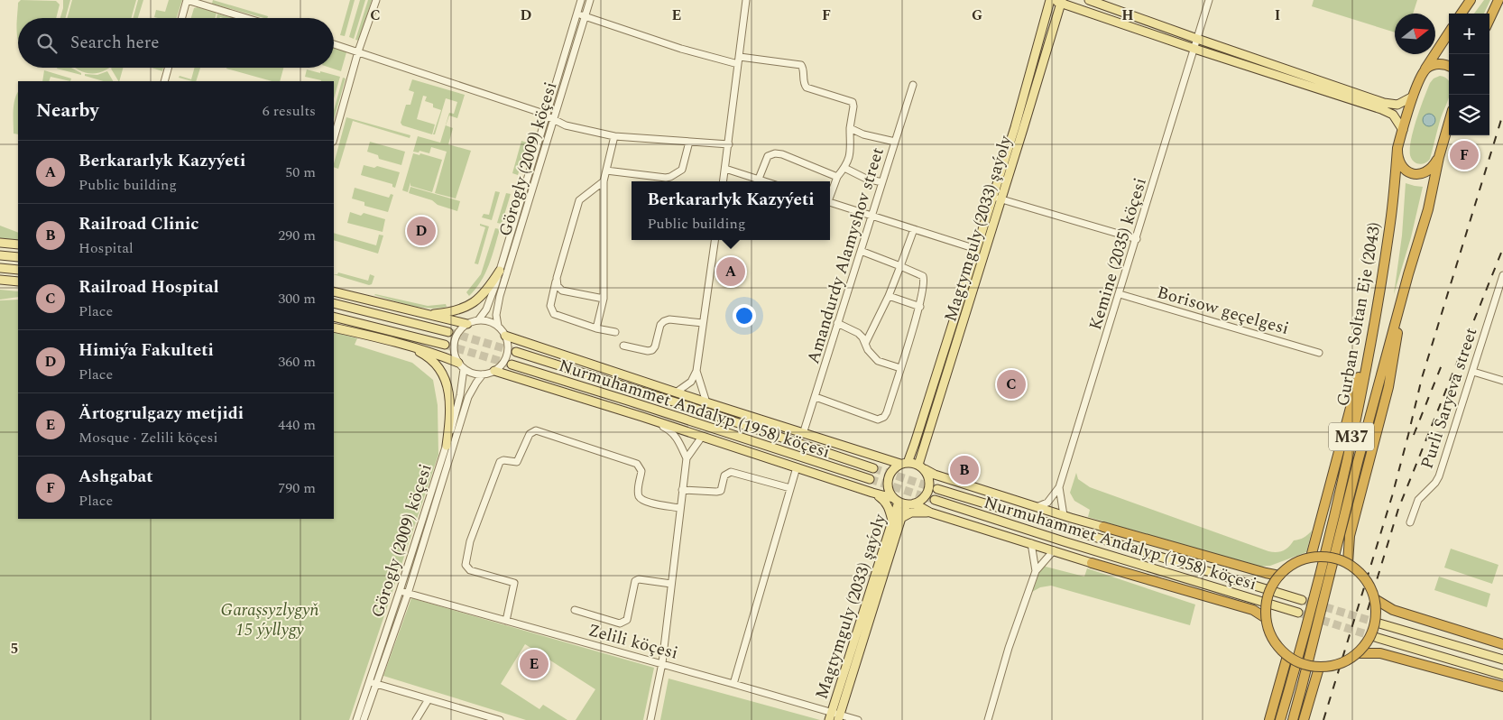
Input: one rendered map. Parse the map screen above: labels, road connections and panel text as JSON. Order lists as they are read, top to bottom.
{
  "streets": {
    "highway": ["Gurban Soltan Eje (2043)", "M37"],
    "main road": ["Magtymguly (2033) şaýoly", "Nurmuhammet Andalyp (1958) köçesi"],
    "street": [
      "Görogly (2009) köçesi",
      "Kemine (2035) köçesi",
      "Amandurdy Alamyshov street",
      "Borisow geçelgesi",
      "Purli Saryeva street",
      "Zelili köçesi"
    ]
  },
  "crossings": [
    ["Görogly (2009) köçesi", "Zelili köçesi"],
    ["Magtymguly (2033) şaýoly", "Zelili köçesi"],
    ["Kemine (2035) köçesi", "Borisow geçelgesi"],
    ["Kemine (2035) köçesi", "Nurmuhammet Andalyp (1958) köçesi"]
  ],
  "parks": ["Garaşsyzlygyň 15 ýyllygy"],
  "north": "right",
  "page": {
    "map_buttons": ["+", "−"],
    "search": "Search here",
    "heading": ["Nearby", "6 results"],
    "pins": [
      "F",
      "D",
      "A",
      "C",
      "B",
      "E"
    ],
    "list": [
      {
        "mark": "A",
        "name": "Berkararlyk Kazyýeti",
        "note": "Public building",
        "value": "50 m"
      },
      {
        "mark": "B",
        "name": "Railroad Clinic",
        "note": "Hospital",
        "value": "290 m"
      },
      {
        "mark": "C",
        "name": "Railroad Hospital",
        "note": "Place",
        "value": "300 m"
      },
      {
        "mark": "D",
        "name": "Himiýa Fakulteti",
        "note": "Place",
        "value": "360 m"
      },
      {
        "mark": "E",
        "name": "Ärtogrulgazy metjidi",
        "note": "Mosque · Zelili köçesi",
        "value": "440 m"
      },
      {
        "mark": "F",
        "name": "Ashgabat",
        "note": "Place",
        "value": "790 m"
      }
    ],
    "popup": ["Berkararlyk Kazyýeti", "Public building"]
  },
  "grid": {
    "columns": [
      "C",
      "D",
      "E",
      "F",
      "G",
      "H",
      "I"
    ],
    "rows": ["5"]
  }
}
